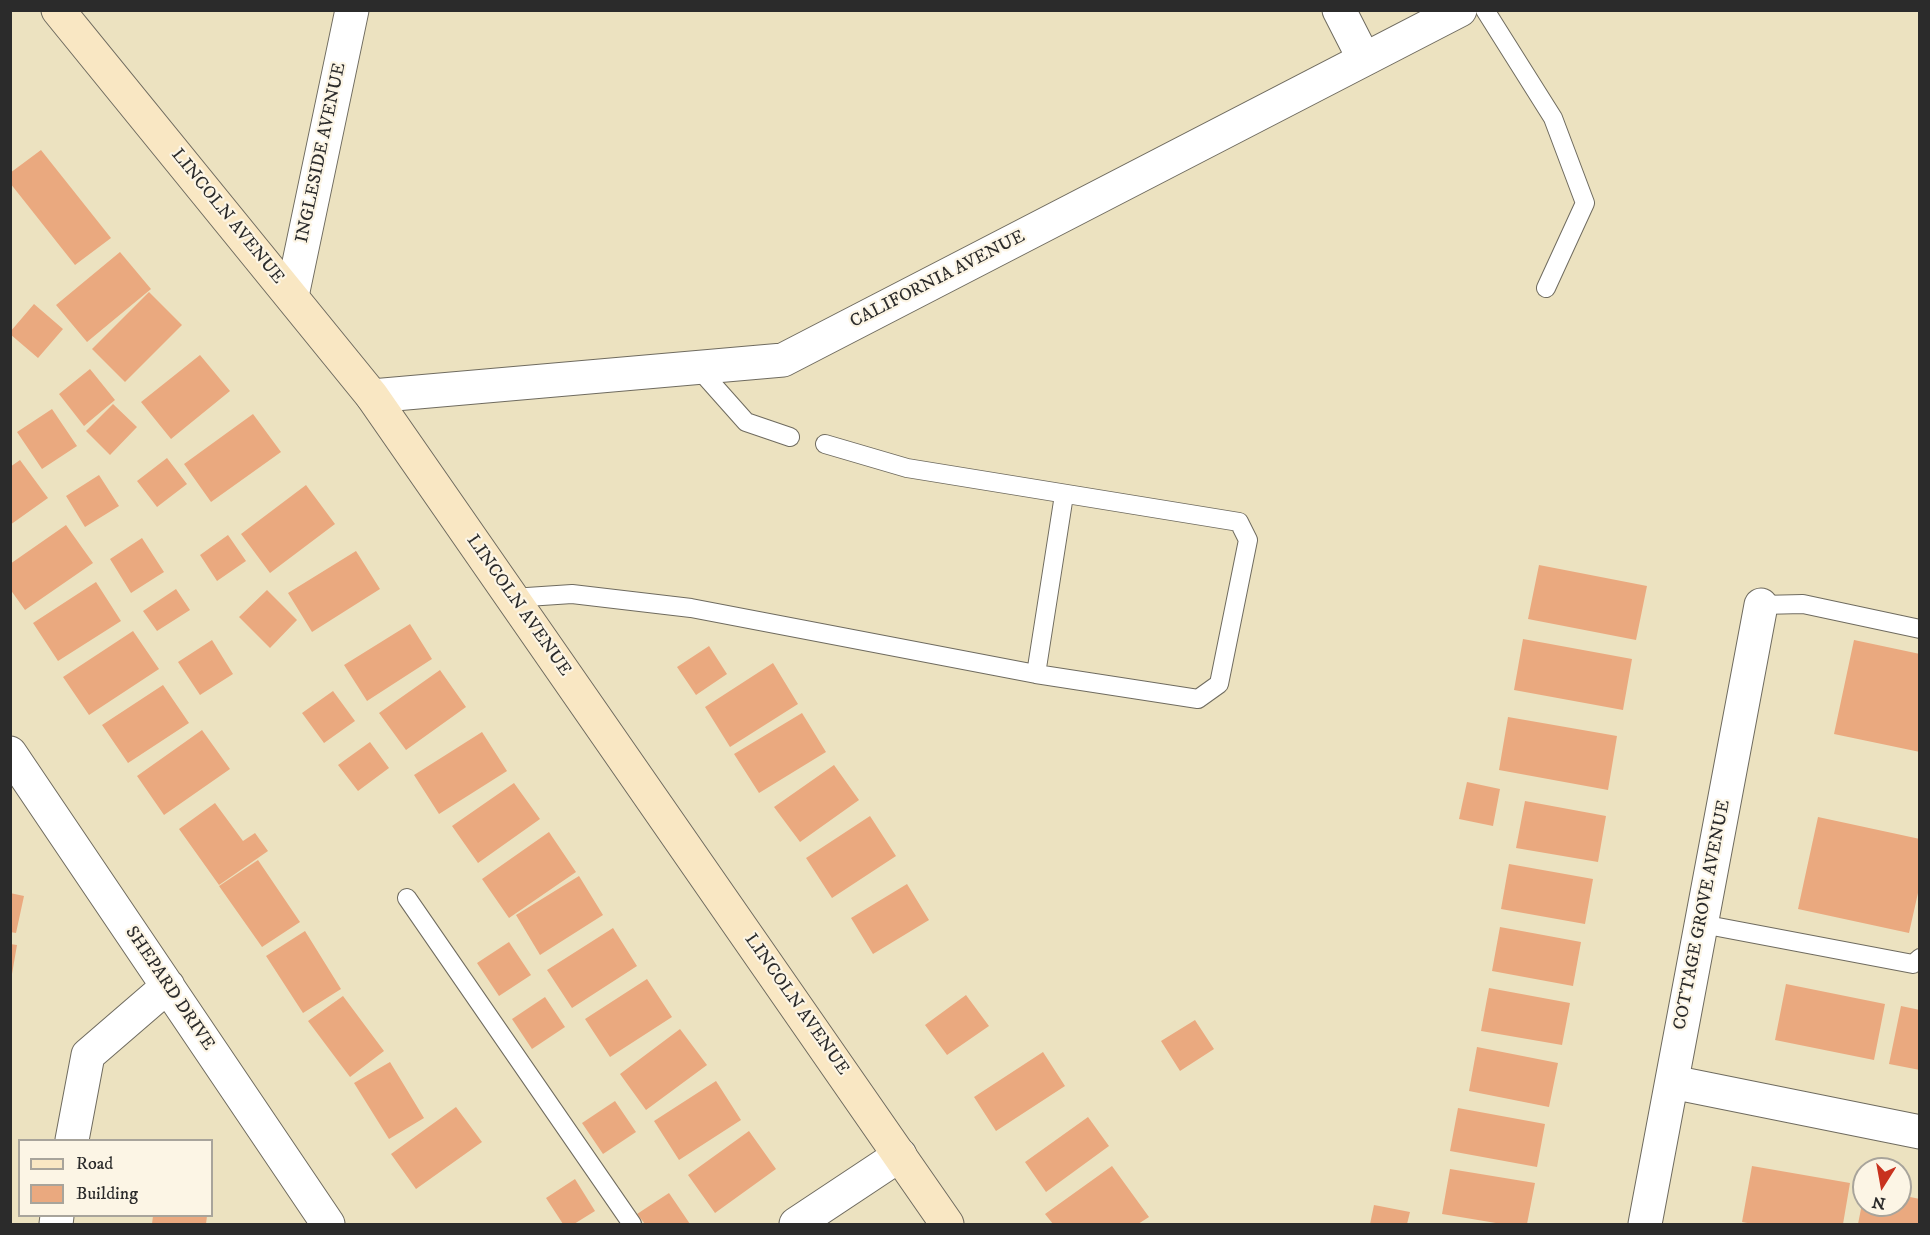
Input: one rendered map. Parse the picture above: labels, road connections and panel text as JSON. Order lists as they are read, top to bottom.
{
  "streets": {
    "street": [
      "INGLESIDE AVENUE",
      "LINCOLN AVENUE",
      "CALIFORNIA AVENUE",
      "COTTAGE GROVE AVENUE",
      "SHEPARD DRIVE"
    ]
  },
  "crossings": [
    ["INGLESIDE AVENUE", "LINCOLN AVENUE"],
    ["LINCOLN AVENUE", "CALIFORNIA AVENUE"]
  ],
  "legend": ["Road", "Building"],
  "north": "bottom"
}
